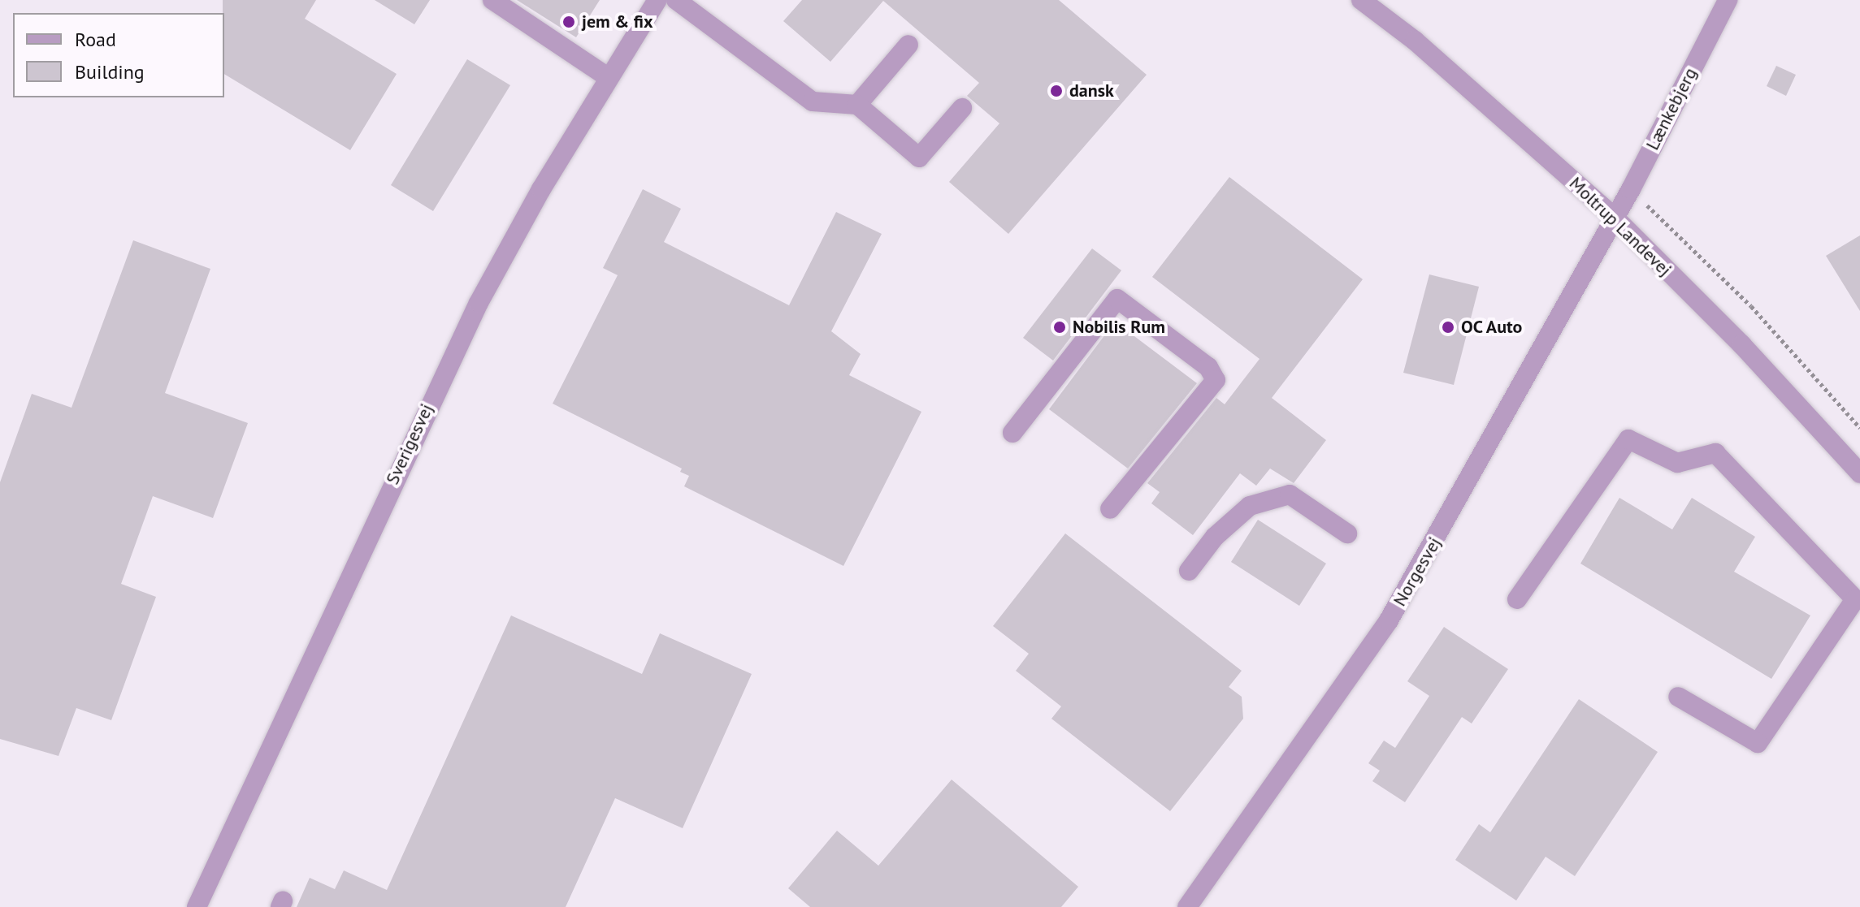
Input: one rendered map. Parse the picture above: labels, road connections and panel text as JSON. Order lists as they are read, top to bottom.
{
  "streets": {
    "street": [
      "Lænkebjerg",
      "Moltrup Landevej",
      "Sverigesvej",
      "Norgesvej"
    ]
  },
  "crossings": [
    ["Lænkebjerg", "Moltrup Landevej"],
    ["Lænkebjerg", "Norgesvej"],
    ["Moltrup Landevej", "Norgesvej"]
  ],
  "places": [
    "jem & fix",
    "dansk",
    "Nobilis Rum",
    "OC Auto"
  ],
  "legend": ["Road", "Building"]
}
